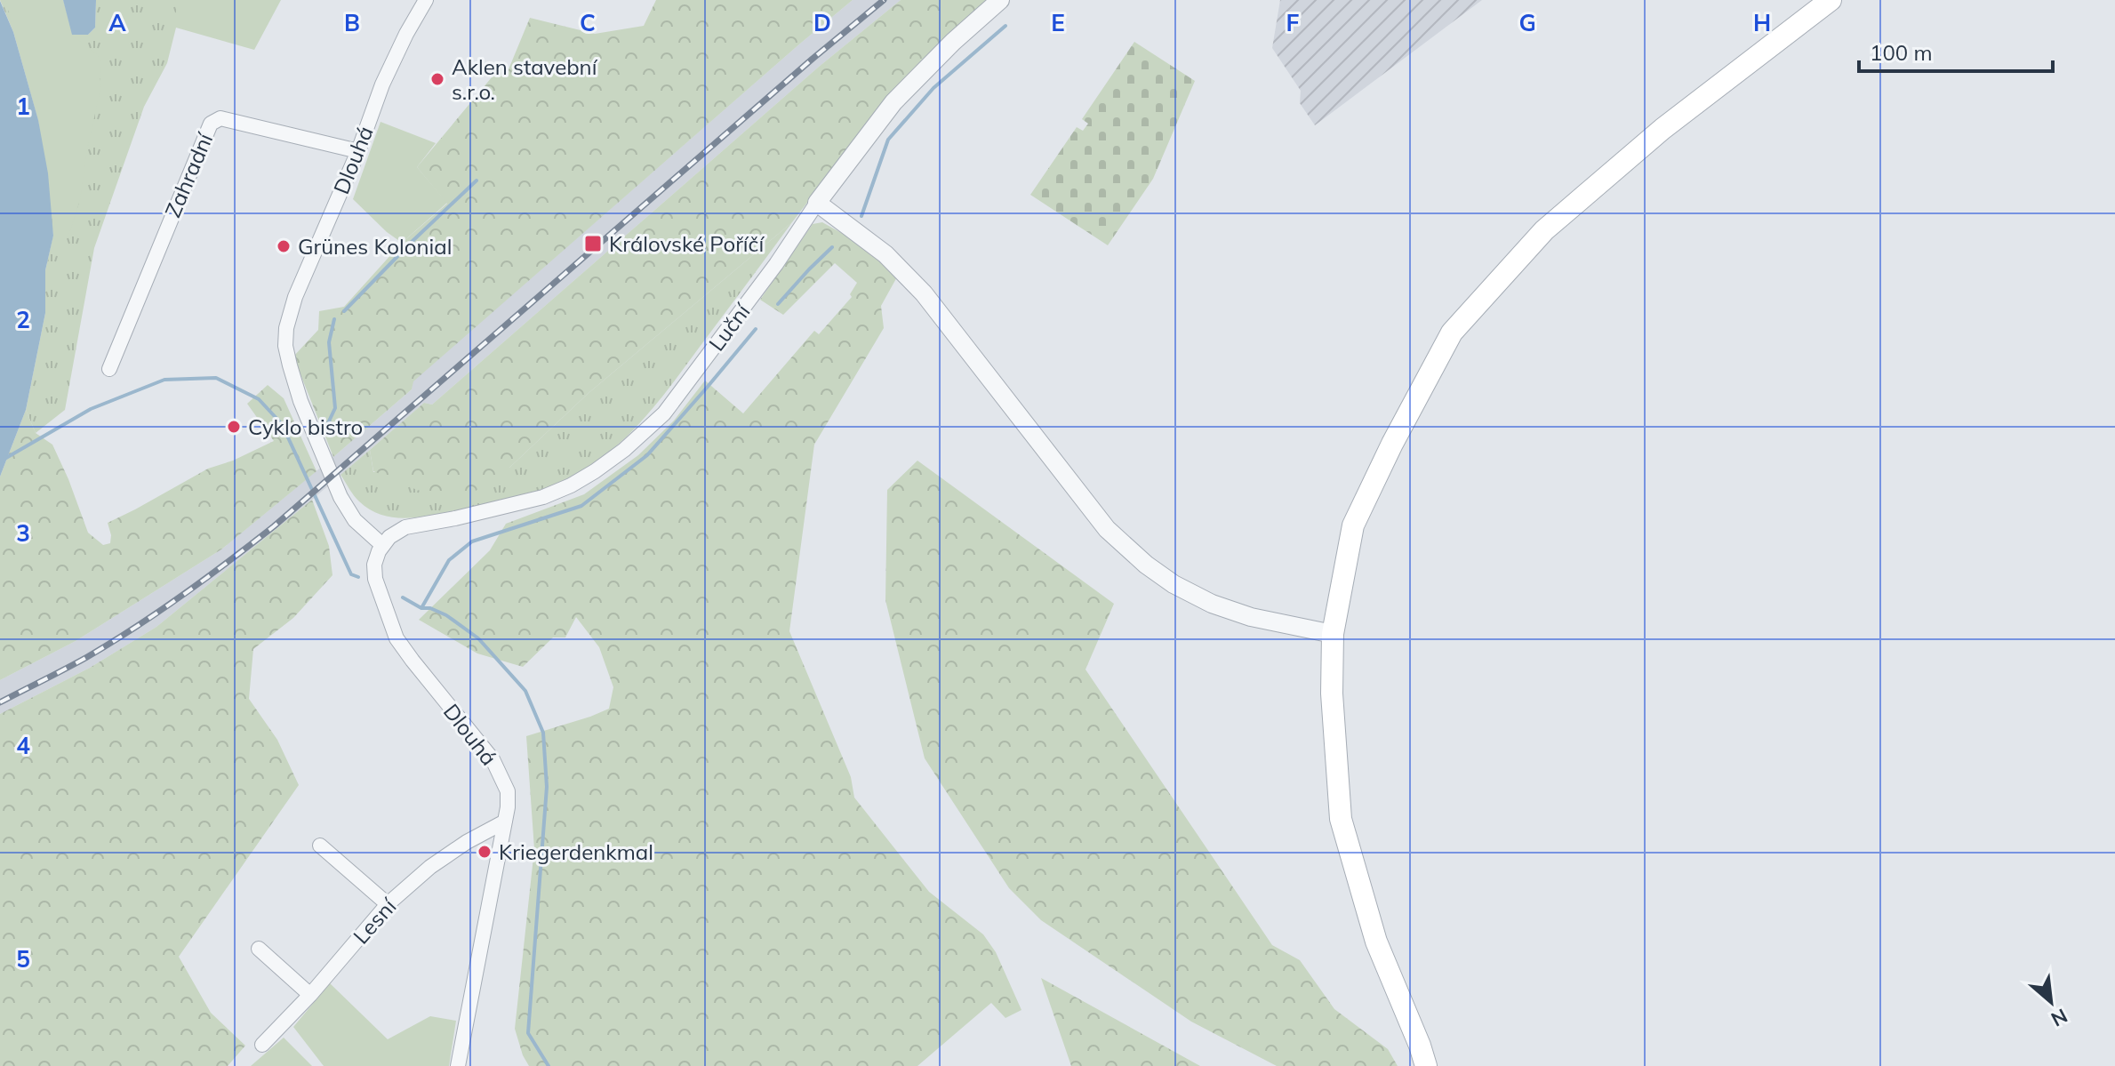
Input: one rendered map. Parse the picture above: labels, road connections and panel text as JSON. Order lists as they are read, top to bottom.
{
  "streets": {
    "street": [
      "Dlouhá",
      "Zahradní",
      "Luční",
      "Lesní"
    ]
  },
  "crossings": [
    ["Dlouhá", "Zahradní"],
    ["Dlouhá", "Luční"],
    ["Dlouhá", "Lesní"]
  ],
  "places": {
    "other": [
      "Aklen stavební s.r.o.",
      "Grünes Kolonial",
      "Cyklo bistro",
      "Kriegerdenkmal"
    ],
    "transit": ["Královské Poříčí"]
  },
  "scale_bar": "100 m",
  "north": "bottom right",
  "grid": {
    "columns": [
      "A",
      "B",
      "C",
      "D",
      "E",
      "F",
      "G",
      "H"
    ],
    "rows": [
      "1",
      "2",
      "3",
      "4",
      "5"
    ]
  }
}
